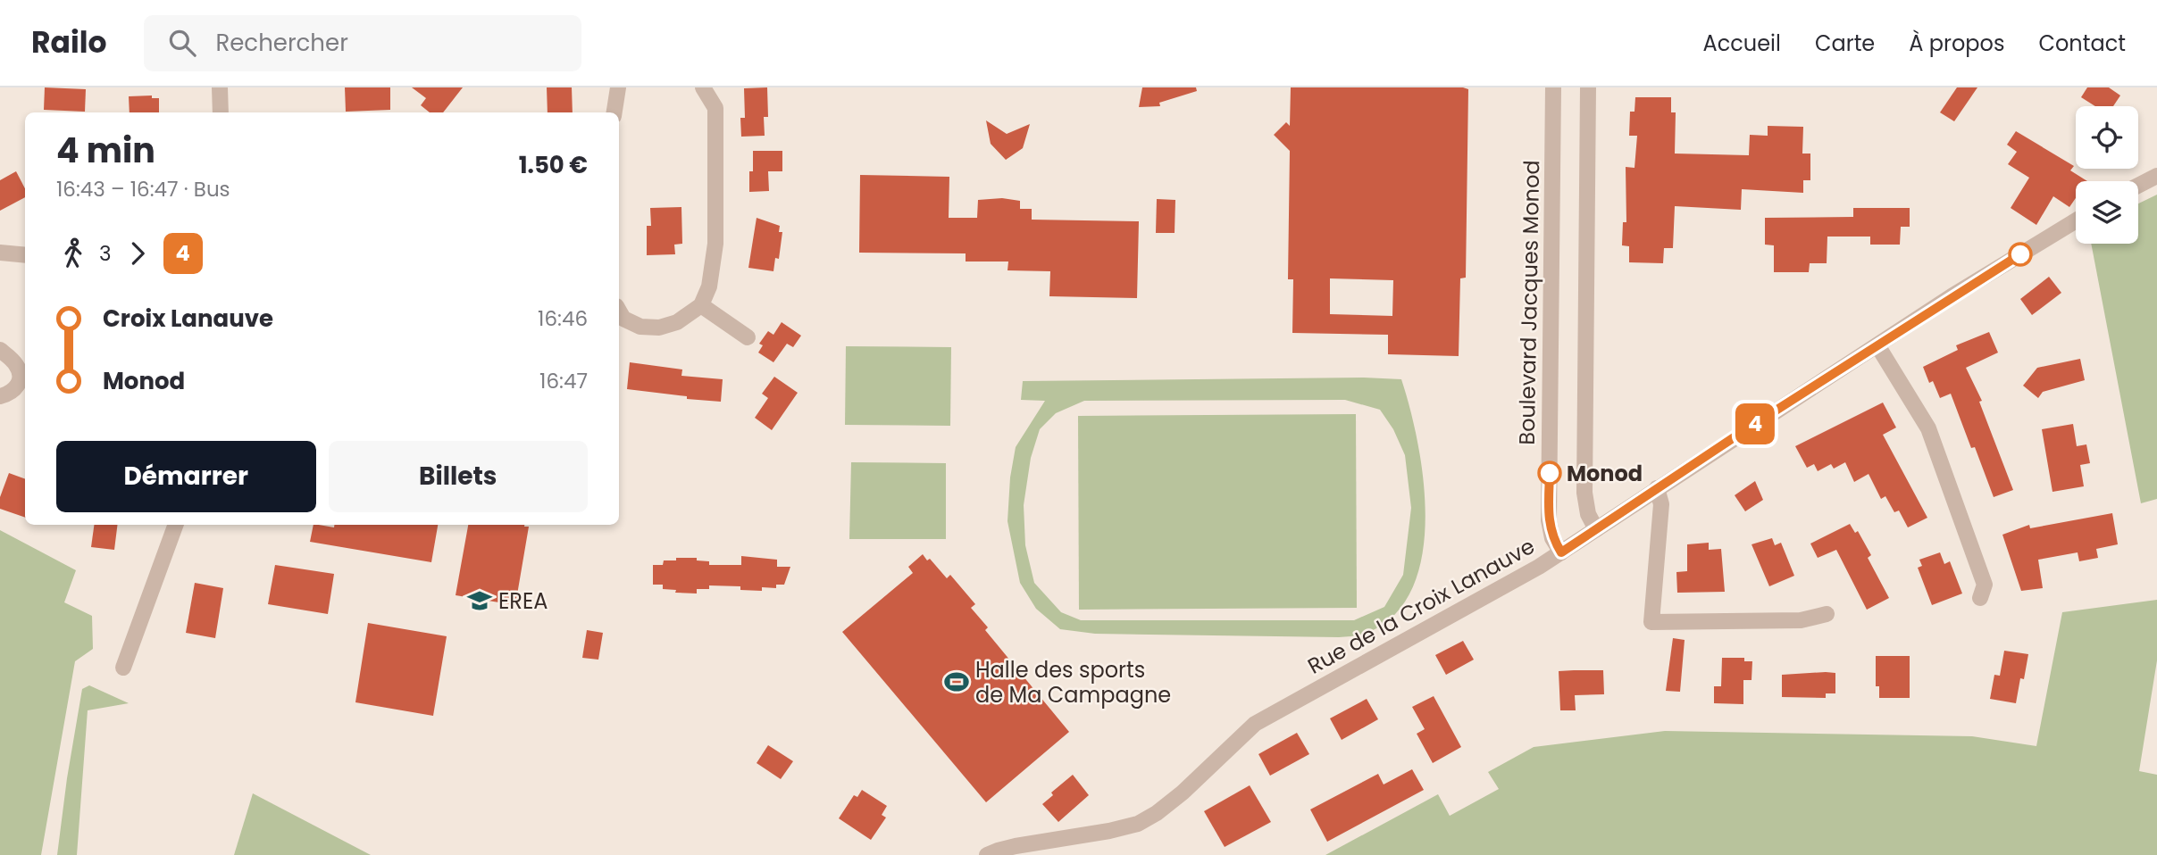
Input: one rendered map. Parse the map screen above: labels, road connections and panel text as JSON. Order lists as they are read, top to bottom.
{
  "streets": {
    "street": ["Boulevard Jacques Monod", "Rue de la Croix Lanauve"]
  },
  "crossings": [
    ["Boulevard Jacques Monod", "Rue de la Croix Lanauve"]
  ],
  "places": {
    "other": ["Monod"],
    "school or university": ["EREA"],
    "sports": ["Halle des sports de Ma Campagne"]
  },
  "lines": ["bus line 4"],
  "page": {
    "header": "Railo",
    "search": "Rechercher",
    "nav": [
      "Accueil",
      "Carte",
      "À propos",
      "Contact"
    ],
    "on_map": "4",
    "heading": ["4 min", "16:43 – 16:47 · Bus", "1.50 €"],
    "legs": ["3", "4"],
    "list": [
      {
        "name": "Croix Lanauve",
        "value": "16:46"
      },
      {
        "name": "Monod",
        "value": "16:47"
      }
    ],
    "buttons": ["Démarrer", "Billets"]
  }
}
